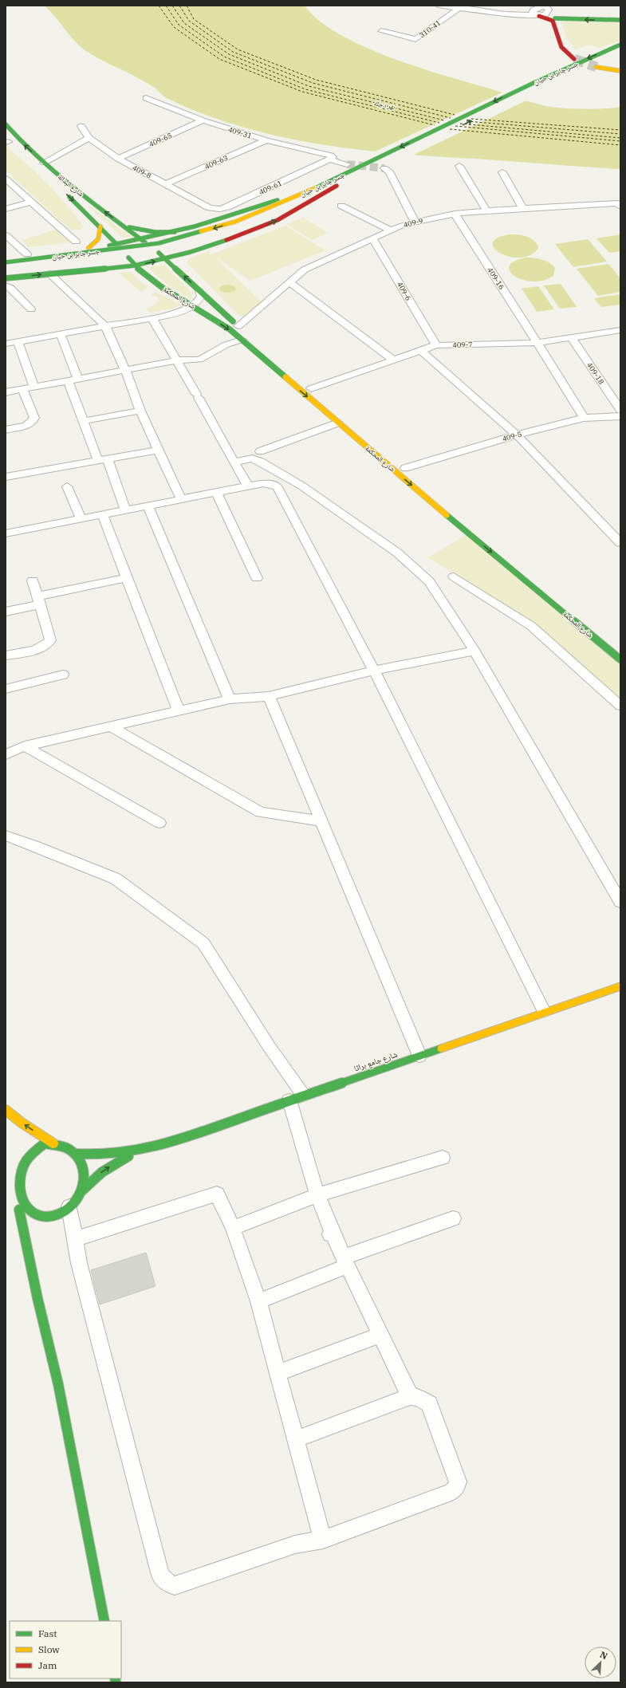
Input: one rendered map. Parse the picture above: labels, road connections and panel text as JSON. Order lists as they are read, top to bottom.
{
  "streets": {
    "main road": [
      "جسر جابر بن حيان",
      "شارع البدالة",
      "شارع المحكمة",
      "شارع جامع براثا"
    ],
    "street": [
      "310-41",
      "409-31",
      "409-65",
      "409-63",
      "409-8",
      "409-61",
      "409-9",
      "409-16",
      "409-6",
      "409-7",
      "409-18",
      "409-5"
    ]
  },
  "crossings": [
    ["409-31", "409-65"],
    ["409-31", "409-63"],
    ["409-31", "409-61"],
    ["409-65", "409-8"],
    ["409-63", "409-8"],
    ["409-8", "409-61"],
    ["409-9", "409-16"],
    ["409-9", "409-6"],
    ["409-9", "شارع المحكمة"],
    ["409-16", "409-7"],
    ["409-16", "409-5"],
    ["409-6", "409-7"],
    ["شارع المحكمة", "409-5"],
    ["409-7", "409-18"]
  ],
  "one_way": ["شارع المحكمة"],
  "water": ["نهر دجلة"],
  "legend": ["Fast", "Slow", "Jam"],
  "north": "top right"
}
